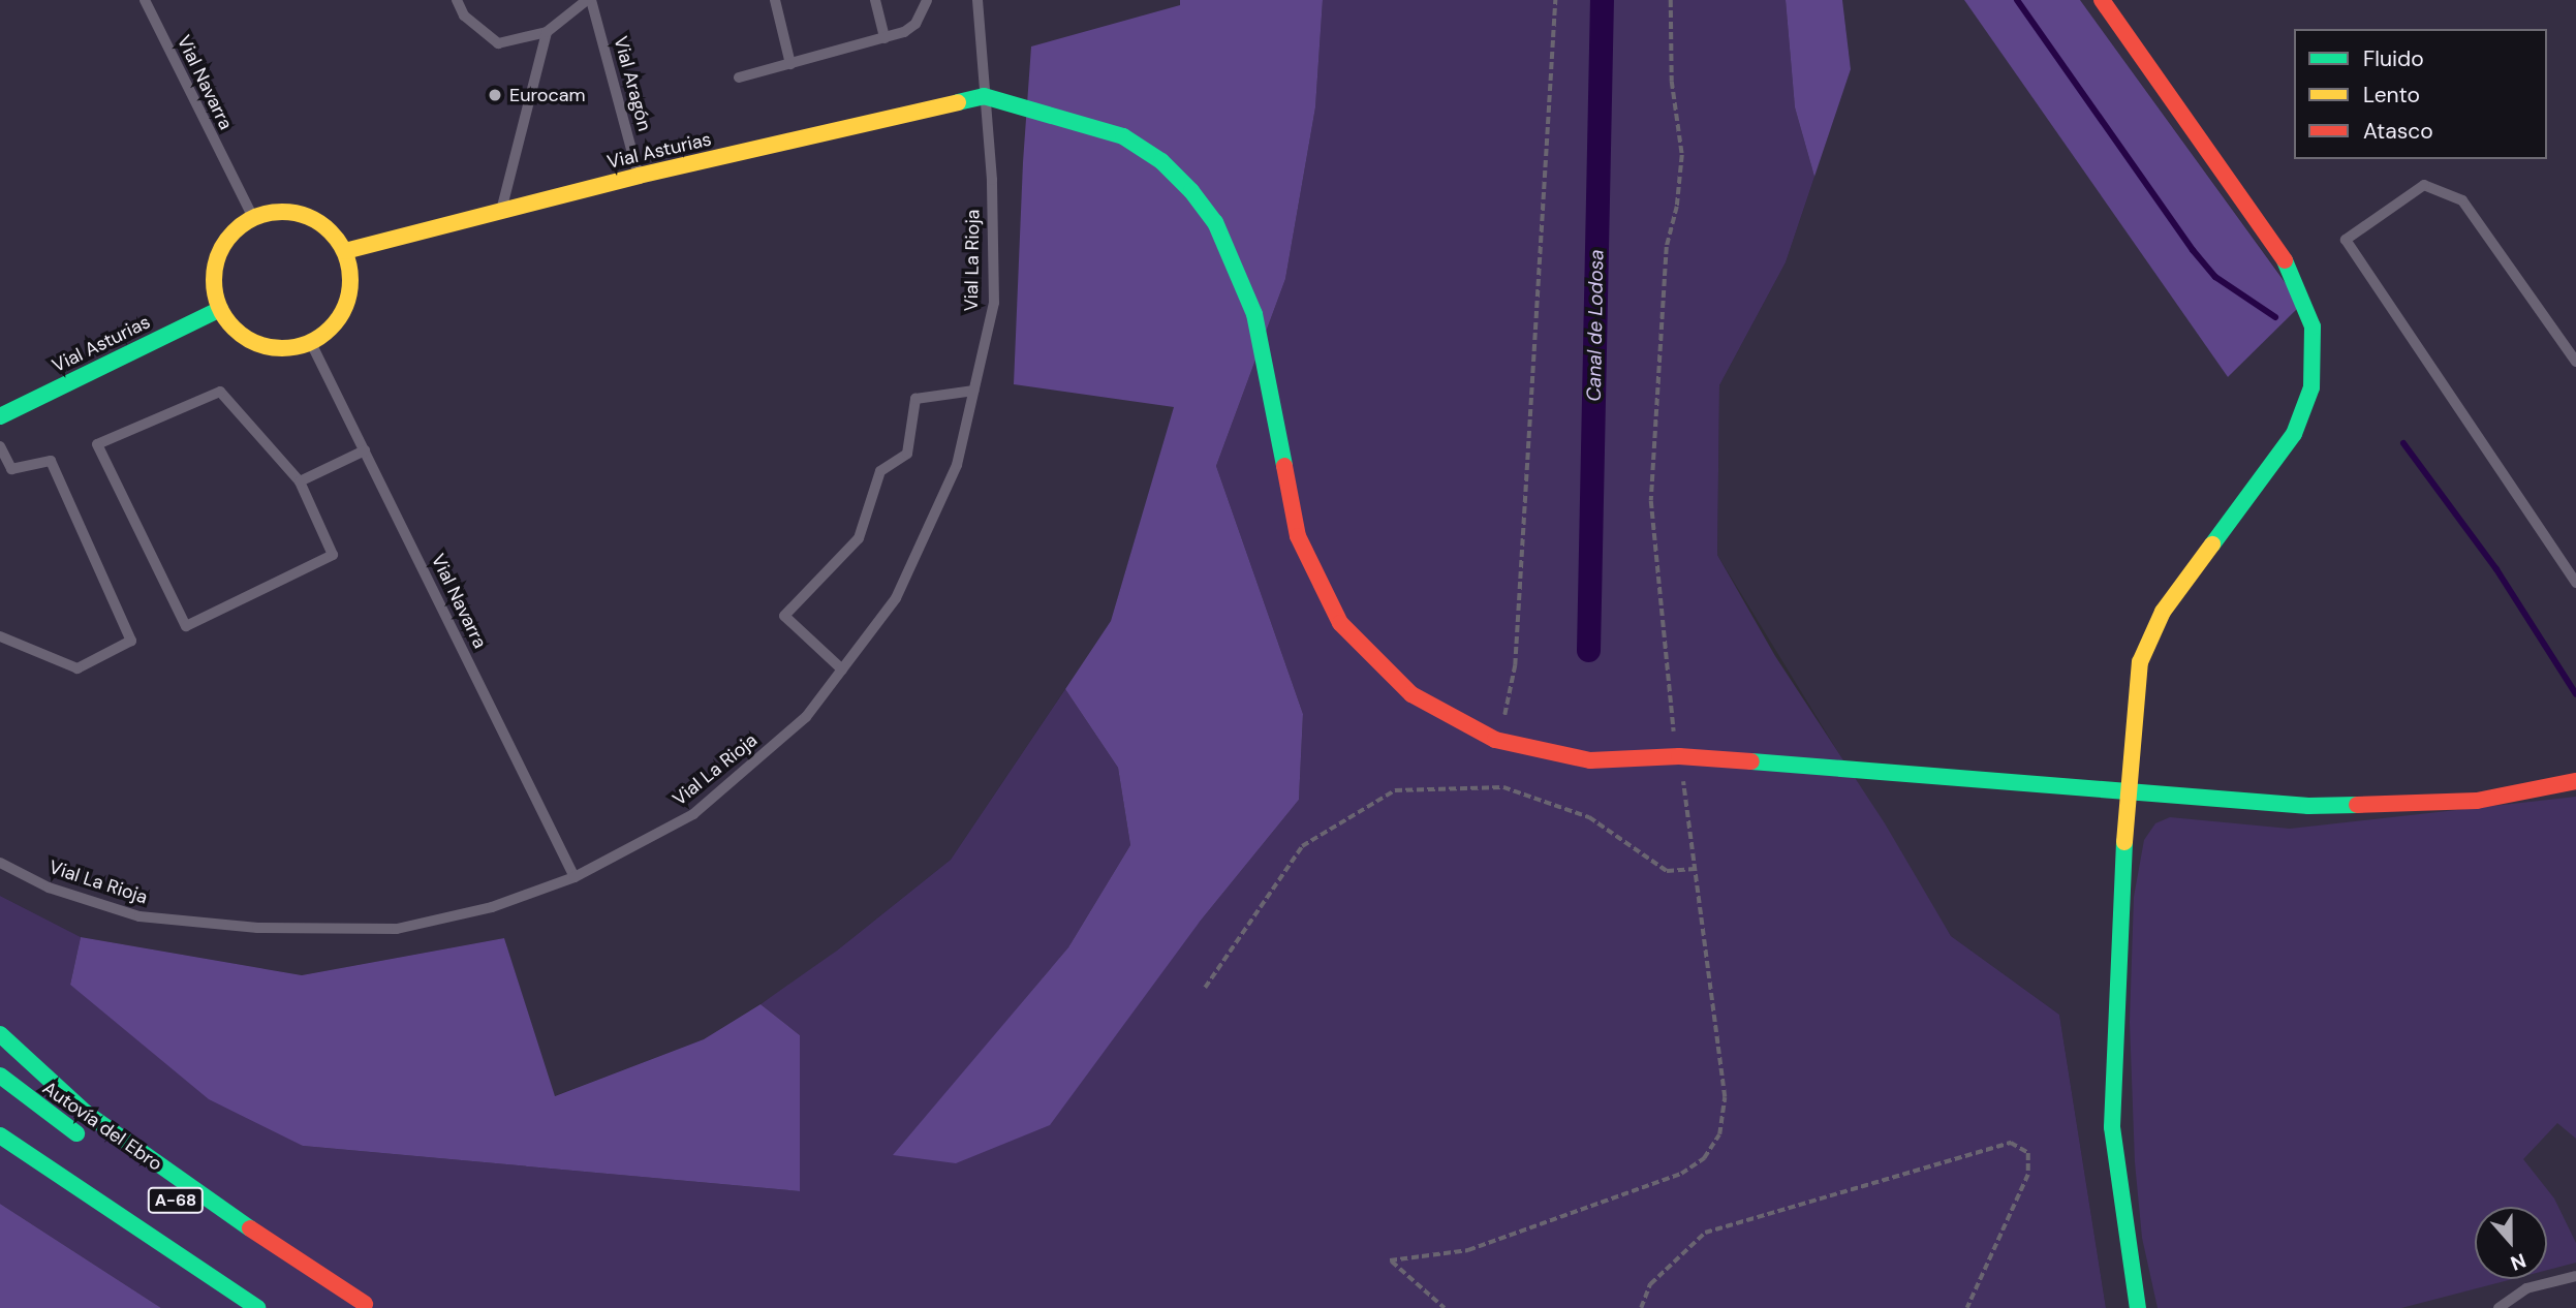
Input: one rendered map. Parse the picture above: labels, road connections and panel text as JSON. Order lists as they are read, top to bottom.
{
  "streets": {
    "main road": ["Vial Asturias", "Autovía del Ebro", "A-68"],
    "lane": ["Vial Navarra", "Vial Aragón", "Vial La Rioja"]
  },
  "crossings": [
    ["Vial Navarra", "Vial Asturias"],
    ["Vial Navarra", "Vial La Rioja"],
    ["Vial Aragón", "Vial Asturias"],
    ["Vial Asturias", "Vial La Rioja"]
  ],
  "water": ["Canal de Lodosa"],
  "places": ["Eurocam"],
  "legend": ["Fluido", "Lento", "Atasco"],
  "north": "bottom"
}
